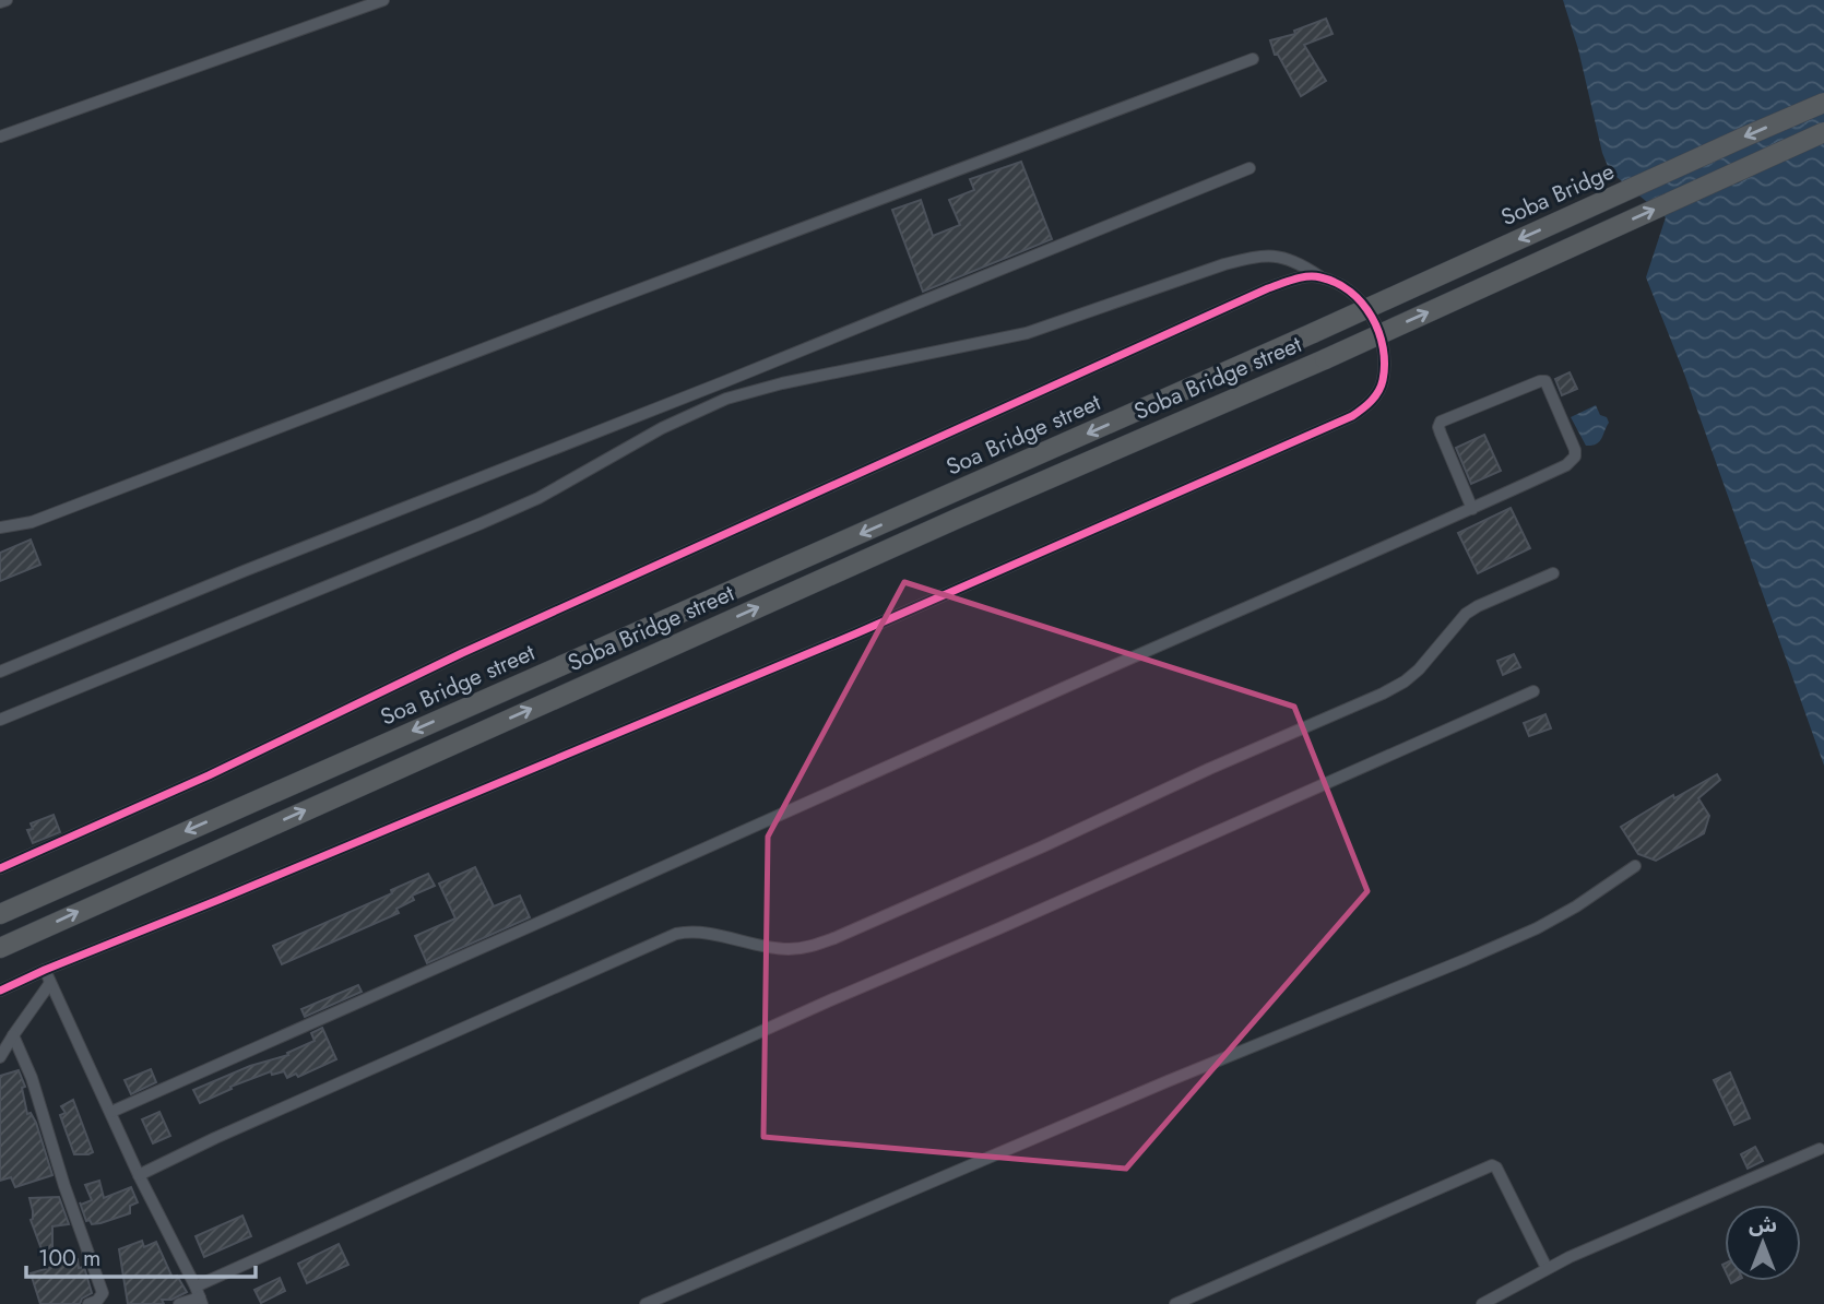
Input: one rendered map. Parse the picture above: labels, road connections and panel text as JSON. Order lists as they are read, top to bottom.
{
  "streets": {
    "highway": ["Soba Bridge", "Soba Bridge street", "Soa Bridge street"]
  },
  "crossings": [
    ["Soba Bridge", "Soa Bridge street"]
  ],
  "one_way": ["Soba Bridge", "Soba Bridge street", "Soa Bridge street"],
  "scale_bar": "100 m",
  "north": "top"
}
